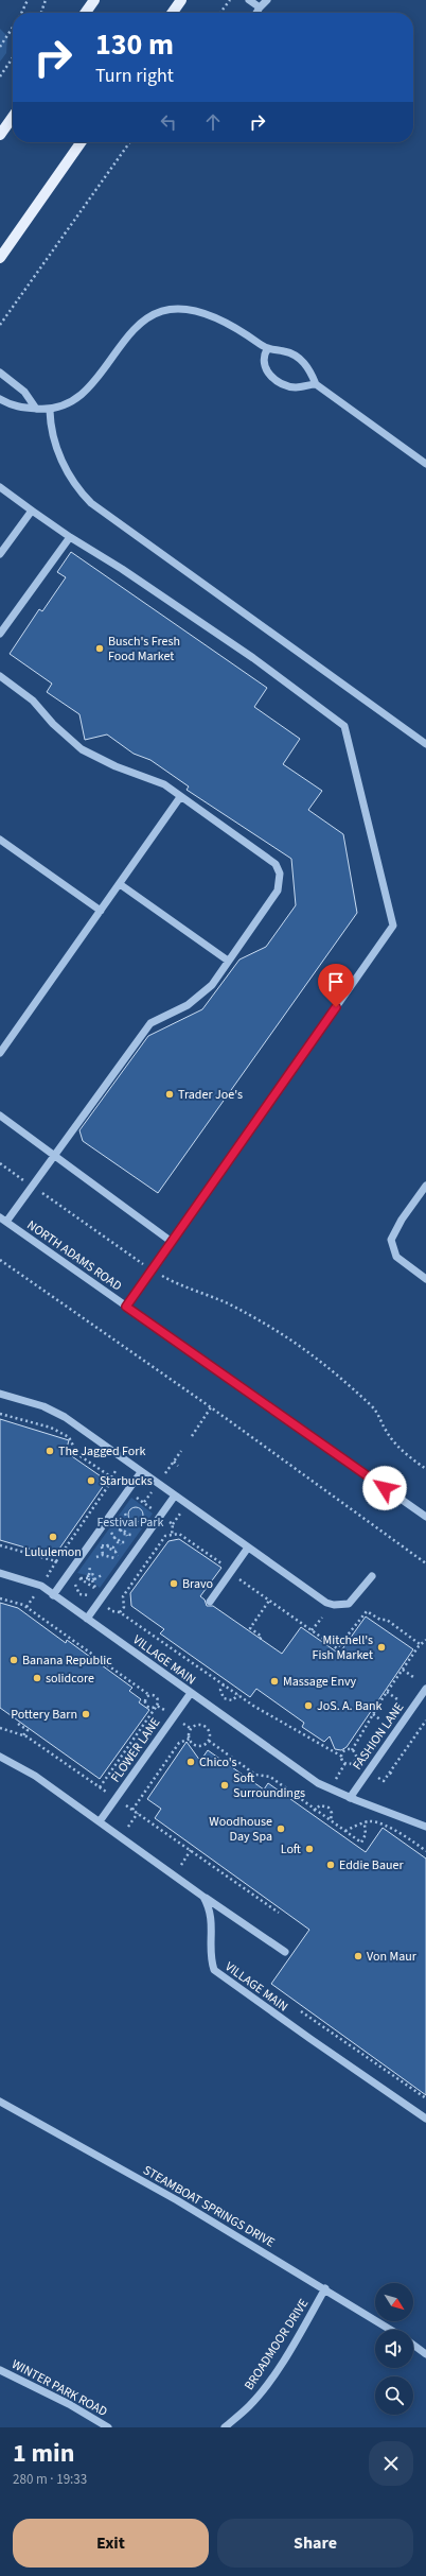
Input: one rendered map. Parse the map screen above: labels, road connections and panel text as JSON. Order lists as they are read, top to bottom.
{
  "streets": {
    "street": [
      "NORTH ADAMS ROAD",
      "VILLAGE MAIN",
      "FASHION LANE",
      "FLOWER LANE",
      "STEAMBOAT SPRINGS DRIVE",
      "BROADMOOR DRIVE",
      "WINTER PARK ROAD"
    ]
  },
  "crossings": [
    ["VILLAGE MAIN", "FASHION LANE"],
    ["VILLAGE MAIN", "FLOWER LANE"],
    ["STEAMBOAT SPRINGS DRIVE", "BROADMOOR DRIVE"]
  ],
  "parks": ["Festival Park"],
  "places": [
    "Busch's Fresh Food Market",
    "Trader Joe's",
    "The Jagged Fork",
    "Starbucks",
    "Lululemon",
    "Bravo",
    "Mitchell's Fish Market",
    "Banana Republic",
    "solidcore",
    "Massage Envy",
    "JoS. A. Bank",
    "Pottery Barn",
    "Chico's",
    "Soft Surroundings",
    "Woodhouse Day Spa",
    "Loft",
    "Eddie Bauer",
    "Von Maur"
  ],
  "north": "bottom right",
  "page": {
    "turn": ["130 m", "Turn right"],
    "heading": ["1 min", "280 m · 19:33"],
    "buttons": ["Exit", "Share"]
  }
}
